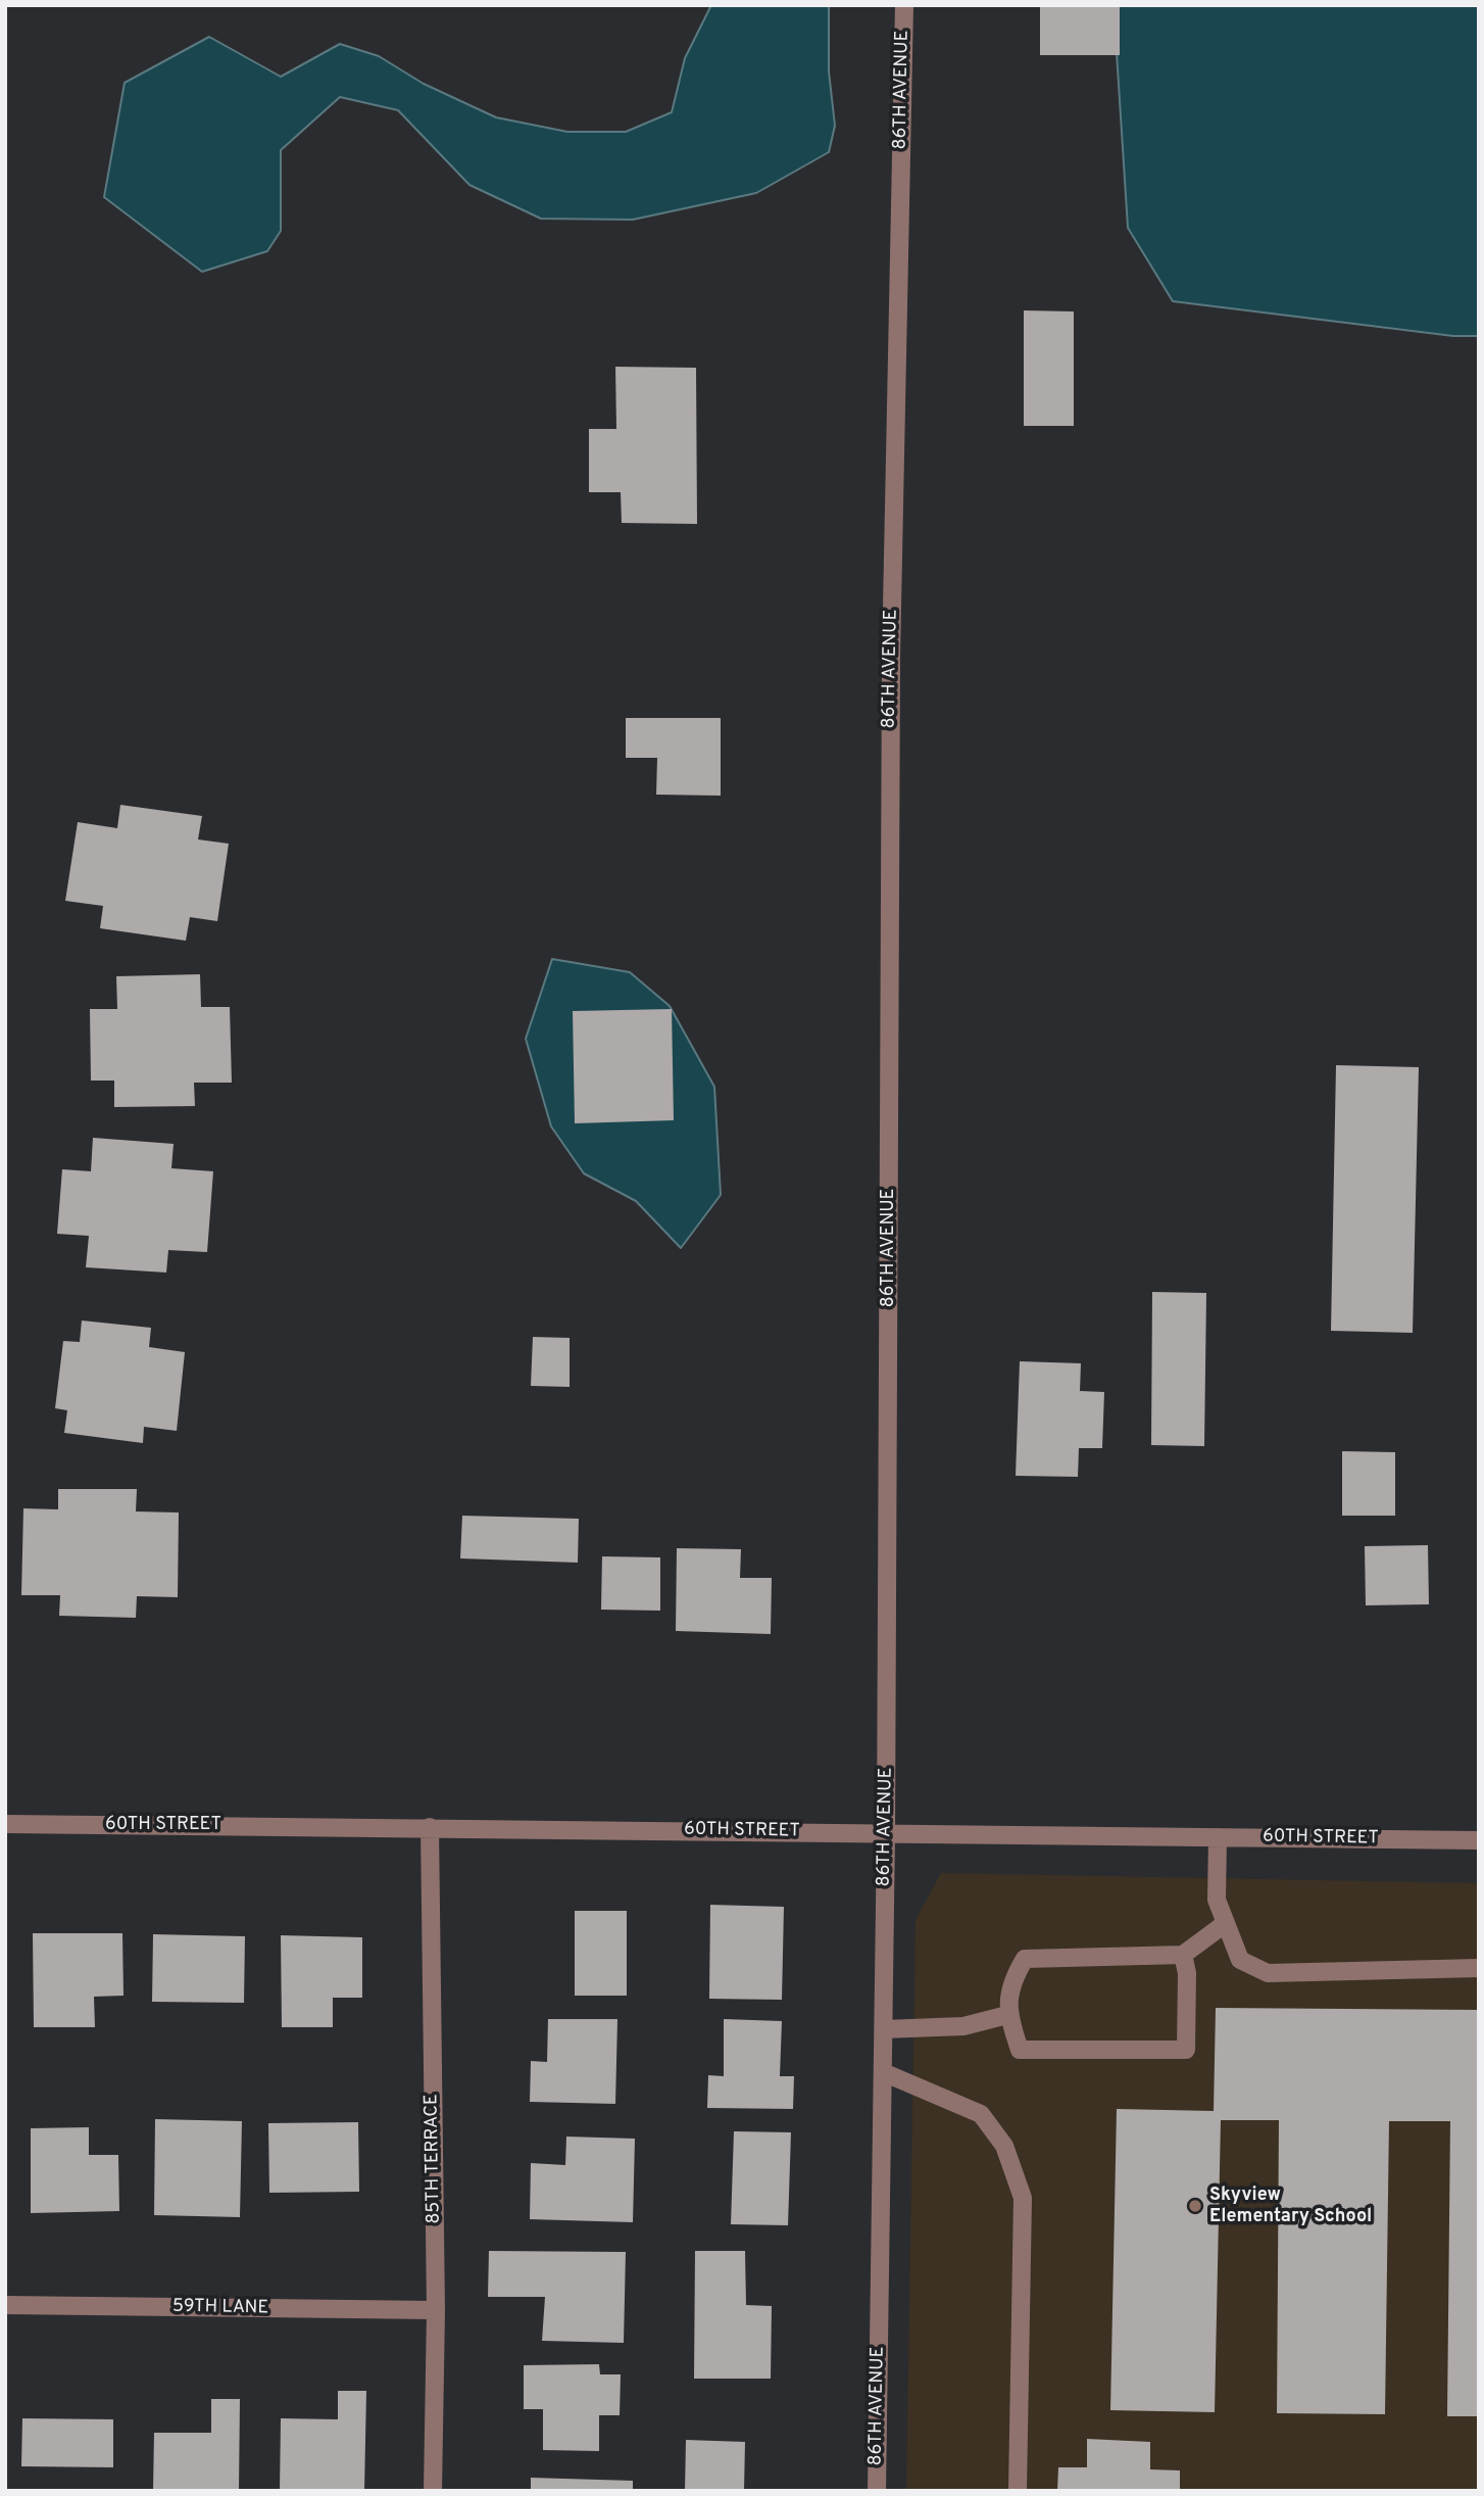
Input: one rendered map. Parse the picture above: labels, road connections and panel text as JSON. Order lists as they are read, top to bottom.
{
  "streets": {
    "street": [
      "86TH AVENUE",
      "60TH STREET",
      "85TH TERRACE",
      "59TH LANE"
    ]
  },
  "crossings": [
    ["86TH AVENUE", "60TH STREET"],
    ["60TH STREET", "85TH TERRACE"],
    ["85TH TERRACE", "59TH LANE"]
  ],
  "places": ["Skyview Elementary School"]
}
